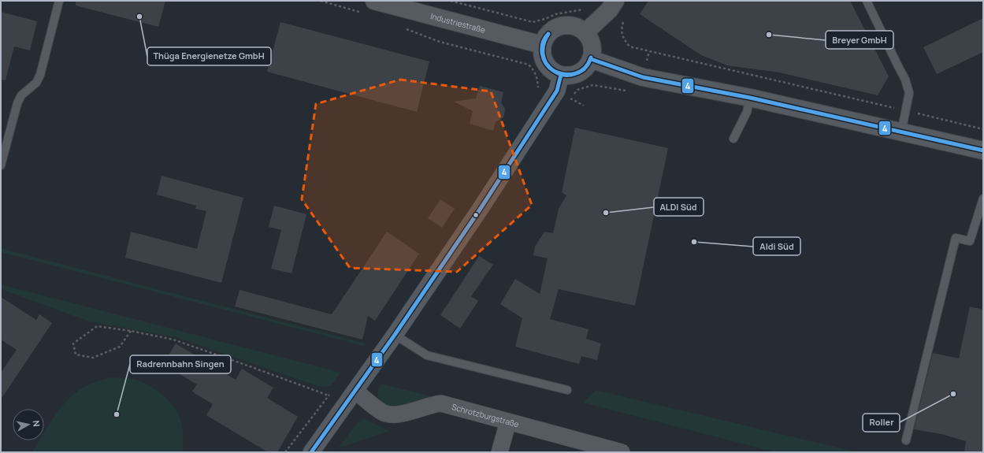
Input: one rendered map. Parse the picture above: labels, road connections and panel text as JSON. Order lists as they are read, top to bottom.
{
  "streets": {
    "street": ["Industriestraße", "Schrotzburgstraße"]
  },
  "places": [
    "Thüga Energienetze GmbH",
    "Breyer GmbH",
    "ALDI Süd",
    "Aldi Süd",
    "Roller",
    "Radrennbahn Singen"
  ],
  "lines": ["transit line 4"],
  "north": "right"
}
